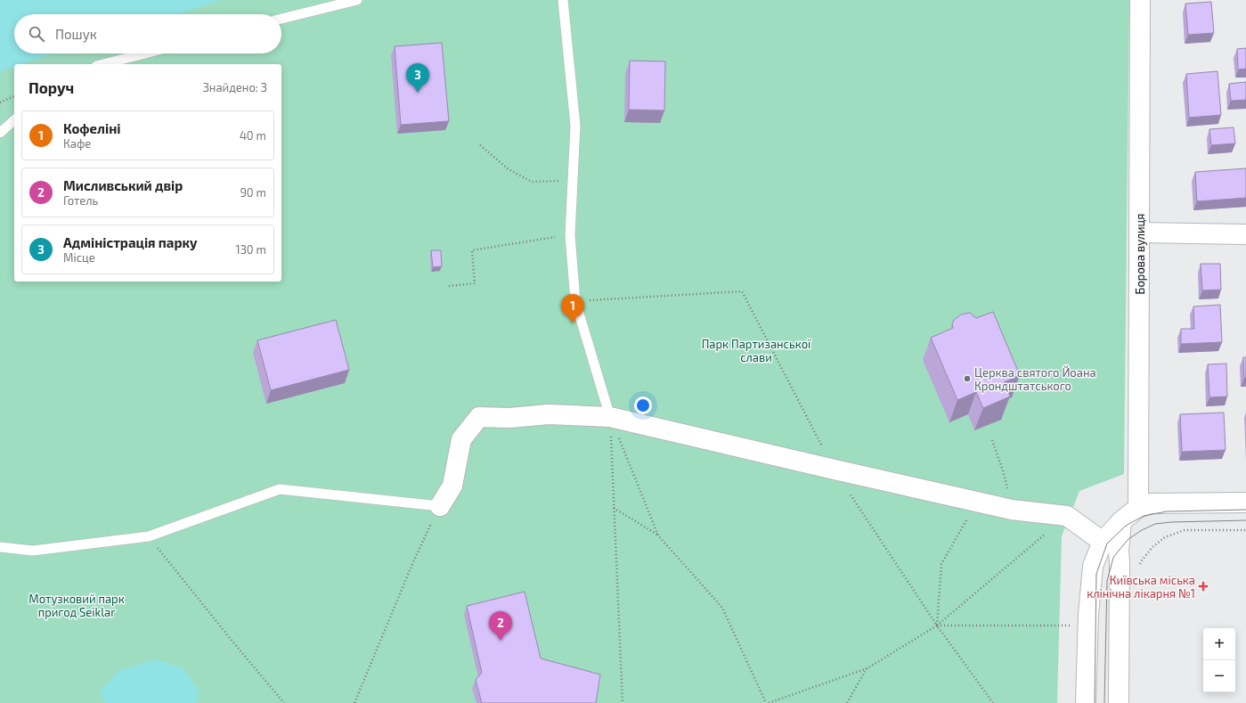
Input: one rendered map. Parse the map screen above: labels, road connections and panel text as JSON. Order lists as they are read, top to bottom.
{
  "streets": {
    "street": ["Борова вулиця"]
  },
  "parks": ["Парк Партизанської слави", "Мотузковий парк пригод Seiklar"],
  "places": {
    "other": ["Церква святого Йоана Крондштатського"],
    "health": ["Київська міська клінічна лікарня №1"]
  },
  "page": {
    "search": "Пошук",
    "pins": ["3", "1", "2"],
    "heading": ["Поруч", "Знайдено: 3"],
    "list": [
      {
        "mark": "1",
        "name": "Кофеліні",
        "note": "Кафе",
        "value": "40 m"
      },
      {
        "mark": "2",
        "name": "Мисливський двір",
        "note": "Готель",
        "value": "90 m"
      },
      {
        "mark": "3",
        "name": "Адміністрація парку",
        "note": "Місце",
        "value": "130 m"
      }
    ],
    "map_buttons": ["+", "−"]
  }
}
